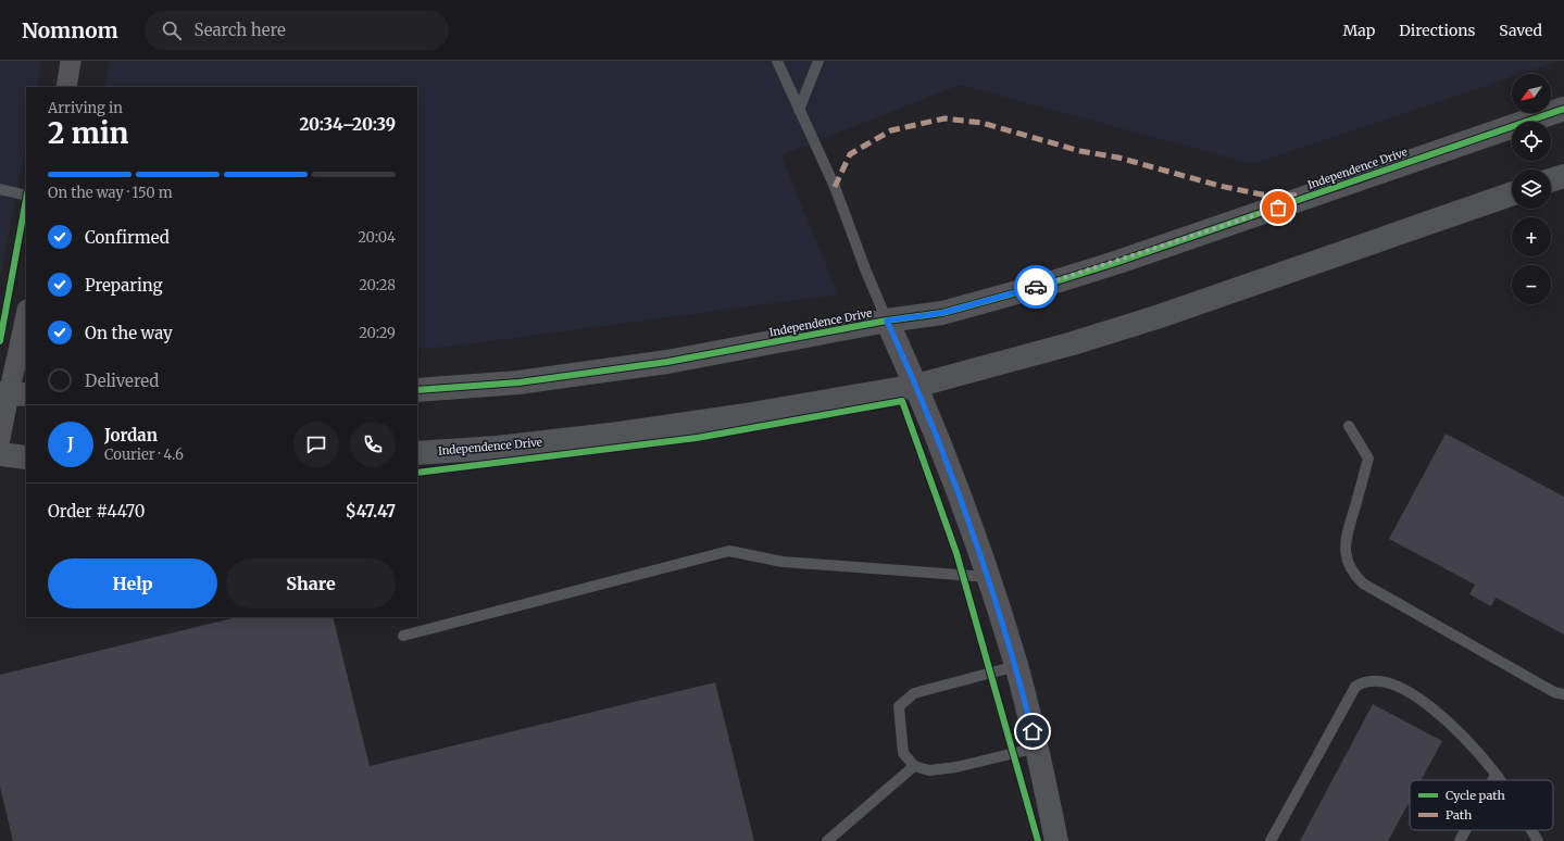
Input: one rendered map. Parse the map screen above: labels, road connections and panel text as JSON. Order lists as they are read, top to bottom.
{
  "streets": {
    "street": ["Independence Drive"]
  },
  "legend": ["Cycle path", "Path"],
  "north": "bottom left",
  "page": {
    "header": "Nomnom",
    "search": "Search here",
    "nav": ["Map", "Directions", "Saved"],
    "map_buttons": ["+", "−"],
    "heading": ["2 min", "Arriving in", "20:34–20:39"],
    "panel": [
      "Jordan",
      "Courier · 4.6",
      "Order #4470",
      "$47.47"
    ],
    "bar": "On the way · 150 m",
    "list": [
      ["Confirmed", "20:04"],
      ["Preparing", "20:28"],
      ["On the way", "20:29"],
      "Delivered"
    ],
    "round": "J",
    "buttons": ["Help", "Share"]
  }
}
